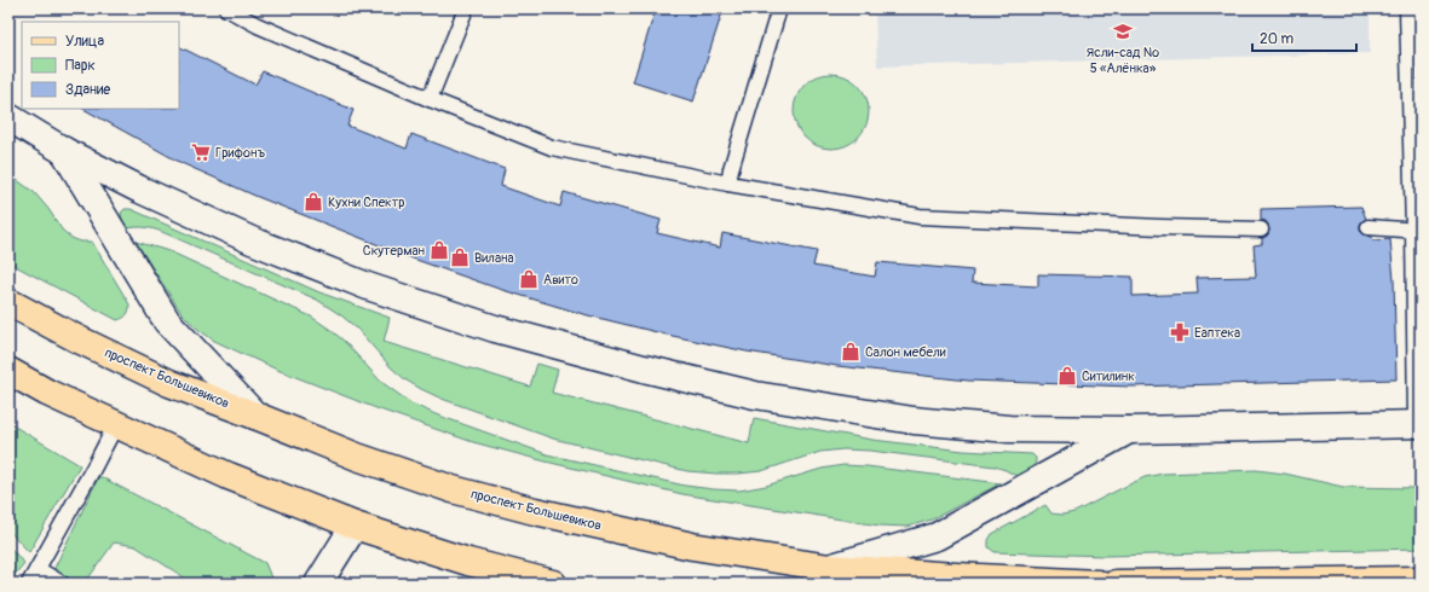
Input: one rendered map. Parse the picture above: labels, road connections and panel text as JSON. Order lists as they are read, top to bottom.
{
  "streets": {
    "main road": ["проспект Большевиков"]
  },
  "places": {
    "school or university": ["Ясли-сад № 5 «Алёнка»"],
    "supermarket": ["Грифонъ"],
    "shop": [
      "Кухни Спектр",
      "Скутерман",
      "Вилана",
      "Авито",
      "Салон мебели",
      "Ситилинк"
    ],
    "pharmacy": ["Еаптека"]
  },
  "legend": ["Улица", "Парк", "Здание"],
  "scale_bar": "20 m"
}
